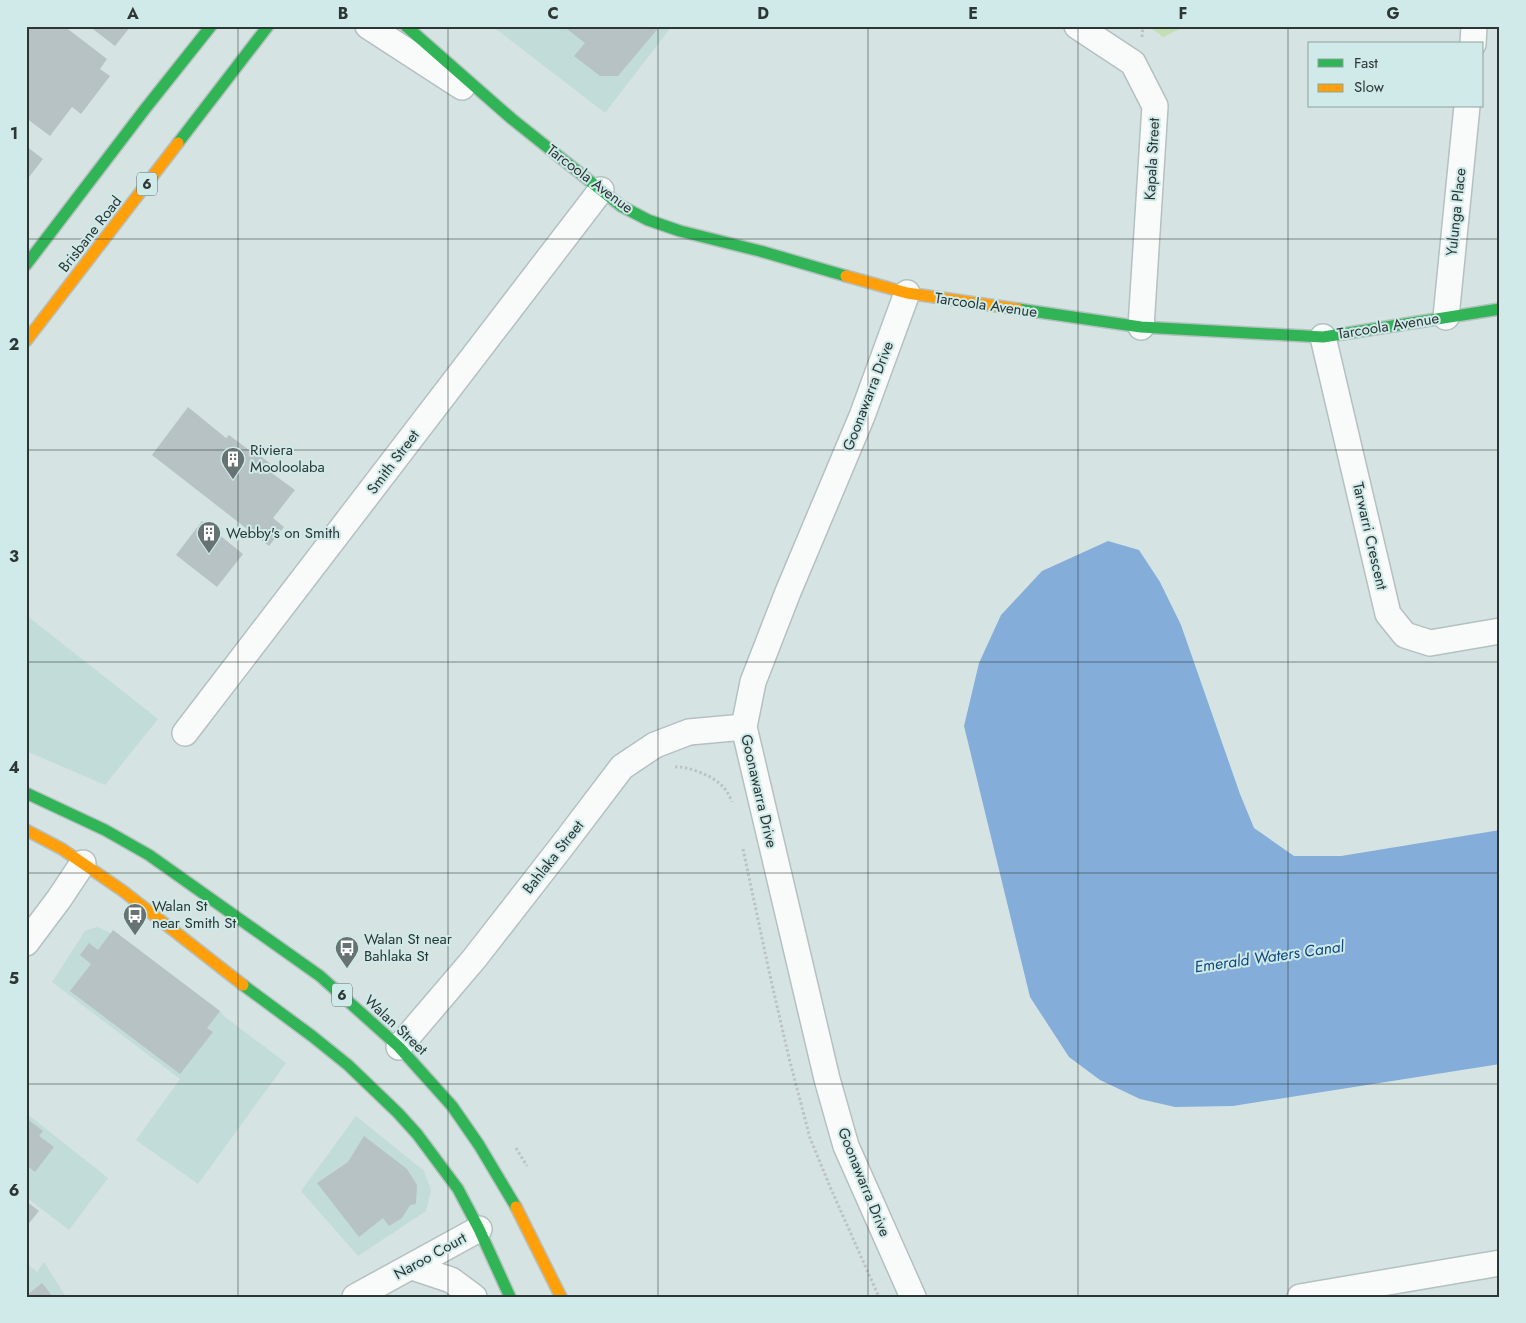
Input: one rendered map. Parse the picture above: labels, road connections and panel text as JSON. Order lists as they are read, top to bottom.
{
  "streets": {
    "main road": [
      "Tarcoola Avenue",
      "6",
      "Brisbane Road",
      "Walan Street"
    ],
    "street": [
      "Kapala Street",
      "Yulunga Place",
      "Goonawarra Drive",
      "Smith Street",
      "Tarwarri Crescent",
      "Bahlaka Street",
      "Naroo Court"
    ]
  },
  "crossings": [
    ["Kapala Street", "Tarcoola Avenue"],
    ["Tarcoola Avenue", "Yulunga Place"],
    ["Tarcoola Avenue", "Goonawarra Drive"],
    ["Tarcoola Avenue", "Smith Street"],
    ["Tarcoola Avenue", "Tarwarri Crescent"],
    ["Goonawarra Drive", "Bahlaka Street"],
    ["Bahlaka Street", "Walan Street"]
  ],
  "water": ["Emerald Waters Canal"],
  "places": {
    "building": ["Riviera Mooloolaba", "Webby's on Smith"],
    "bus stop": ["Walan St near Smith St", "Walan St near Bahlaka St"]
  },
  "legend": ["Fast", "Slow"],
  "grid": {
    "columns": [
      "A",
      "B",
      "C",
      "D",
      "E",
      "F",
      "G"
    ],
    "rows": [
      "1",
      "2",
      "3",
      "4",
      "5",
      "6"
    ]
  }
}
